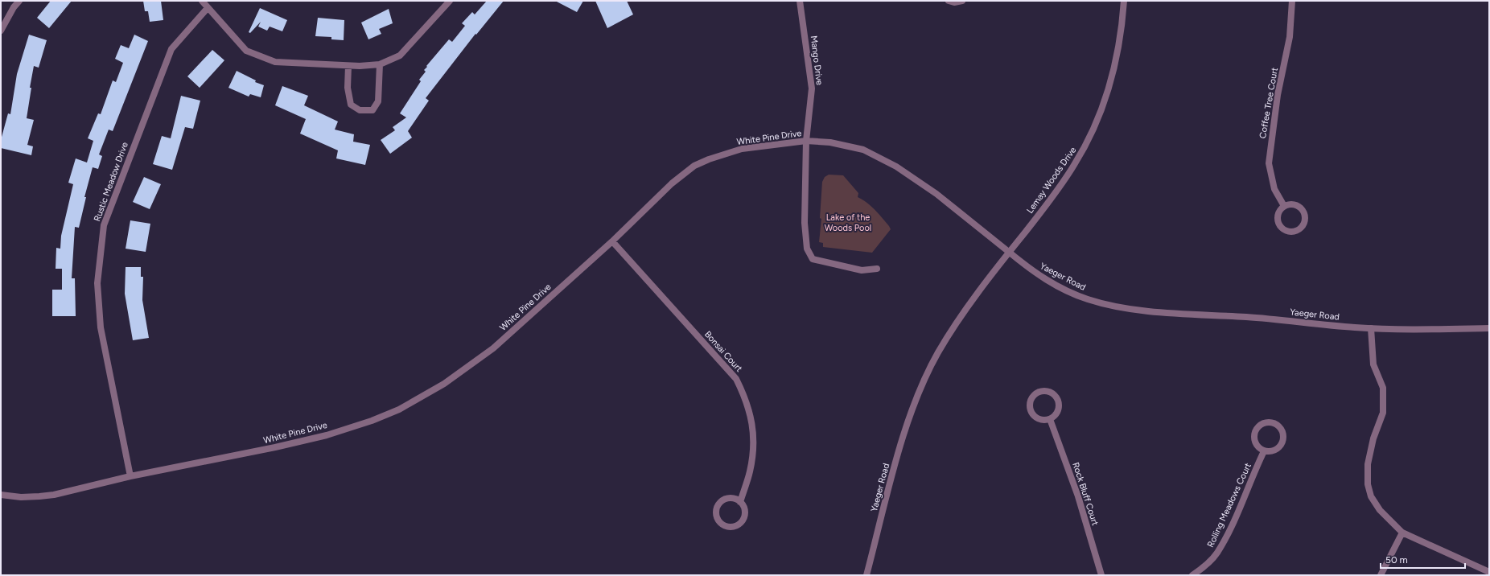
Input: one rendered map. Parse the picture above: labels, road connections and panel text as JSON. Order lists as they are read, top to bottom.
{
  "streets": {
    "street": [
      "Mango Drive",
      "Coffee Tree Court",
      "White Pine Drive",
      "Lemay Woods Drive",
      "Rustic Meadow Drive",
      "Yaeger Road",
      "Bonsai Court",
      "Rock Bluff Court",
      "Rolling Meadows Court"
    ]
  },
  "crossings": [
    ["Mango Drive", "White Pine Drive"],
    ["White Pine Drive", "Lemay Woods Drive"],
    ["White Pine Drive", "Rustic Meadow Drive"],
    ["White Pine Drive", "Yaeger Road"],
    ["White Pine Drive", "Bonsai Court"],
    ["Lemay Woods Drive", "Yaeger Road"]
  ],
  "parks": ["Lake of the Woods Pool"],
  "scale_bar": "50 m"
}
